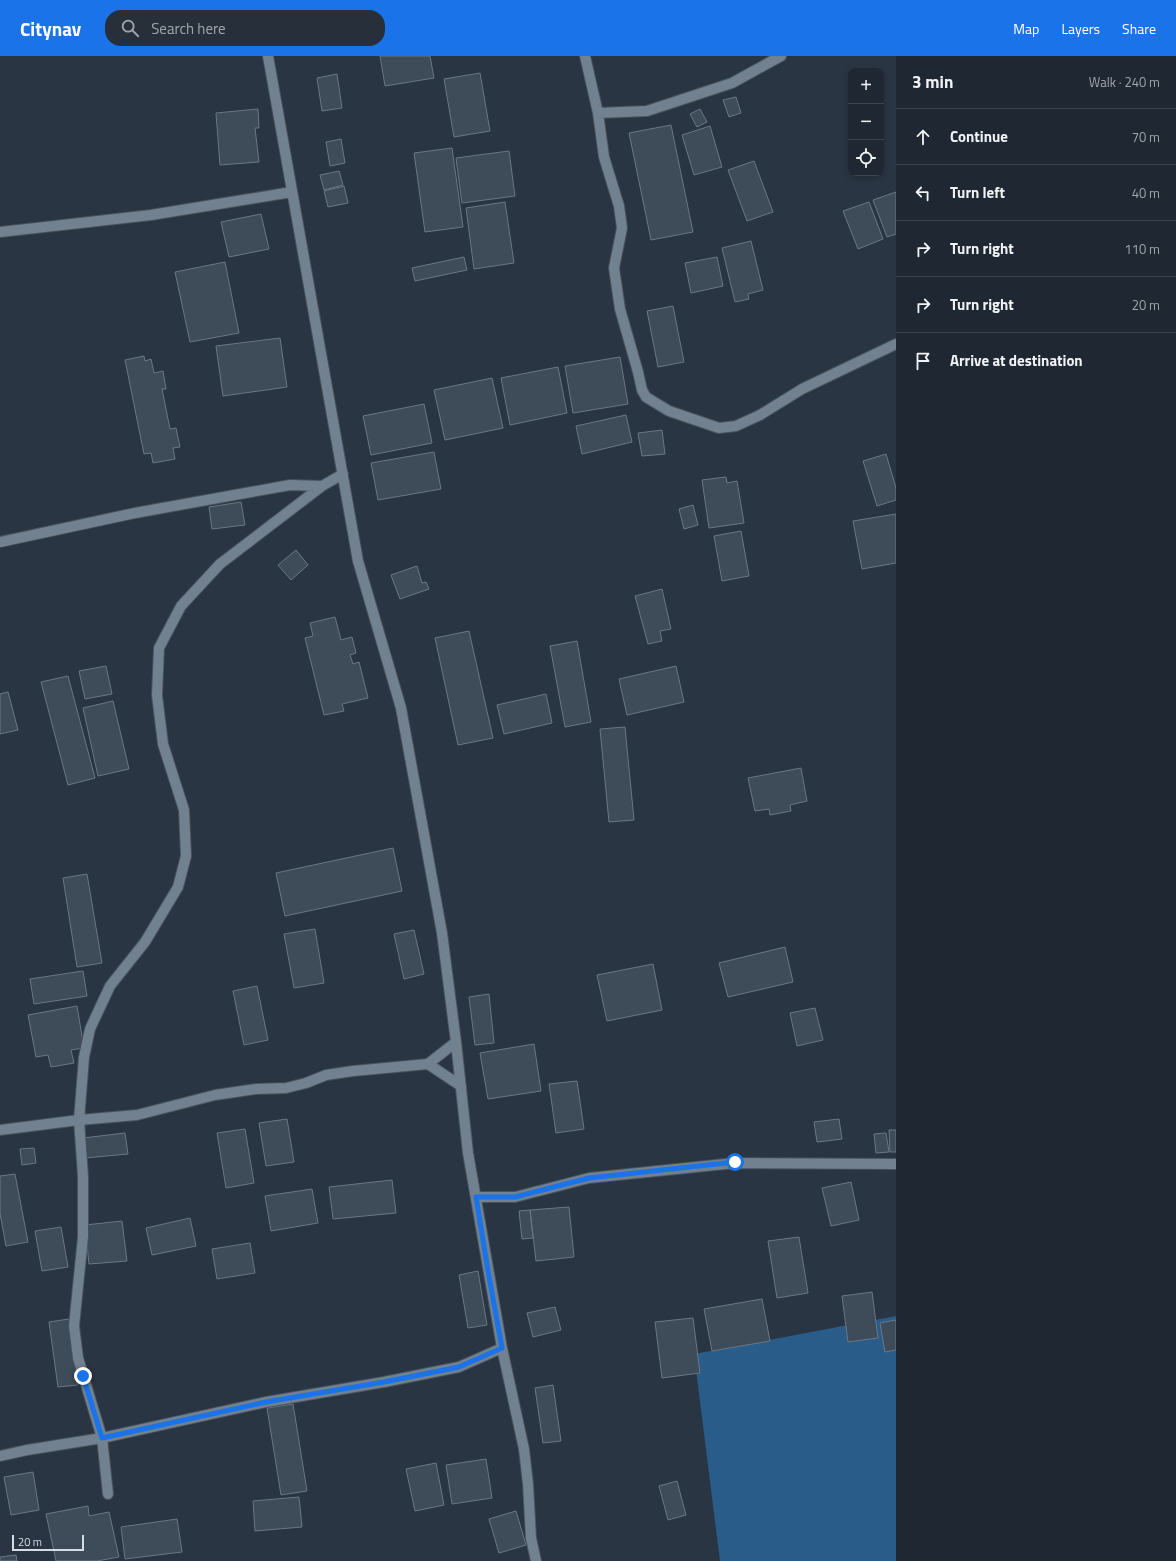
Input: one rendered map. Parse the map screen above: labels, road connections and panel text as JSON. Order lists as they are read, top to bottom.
{
  "scale_bar": "20 m",
  "page": {
    "header": "Citynav",
    "search": "Search here",
    "nav": ["Map", "Layers", "Share"],
    "heading": ["3 min", "Walk · 240 m"],
    "map_buttons": ["+", "−"],
    "list": [
      ["Continue", "70 m"],
      ["Turn left", "40 m"],
      ["Turn right", "110 m"],
      ["Turn right", "20 m"],
      "Arrive at destination"
    ],
    "scale": "20 m"
  }
}
